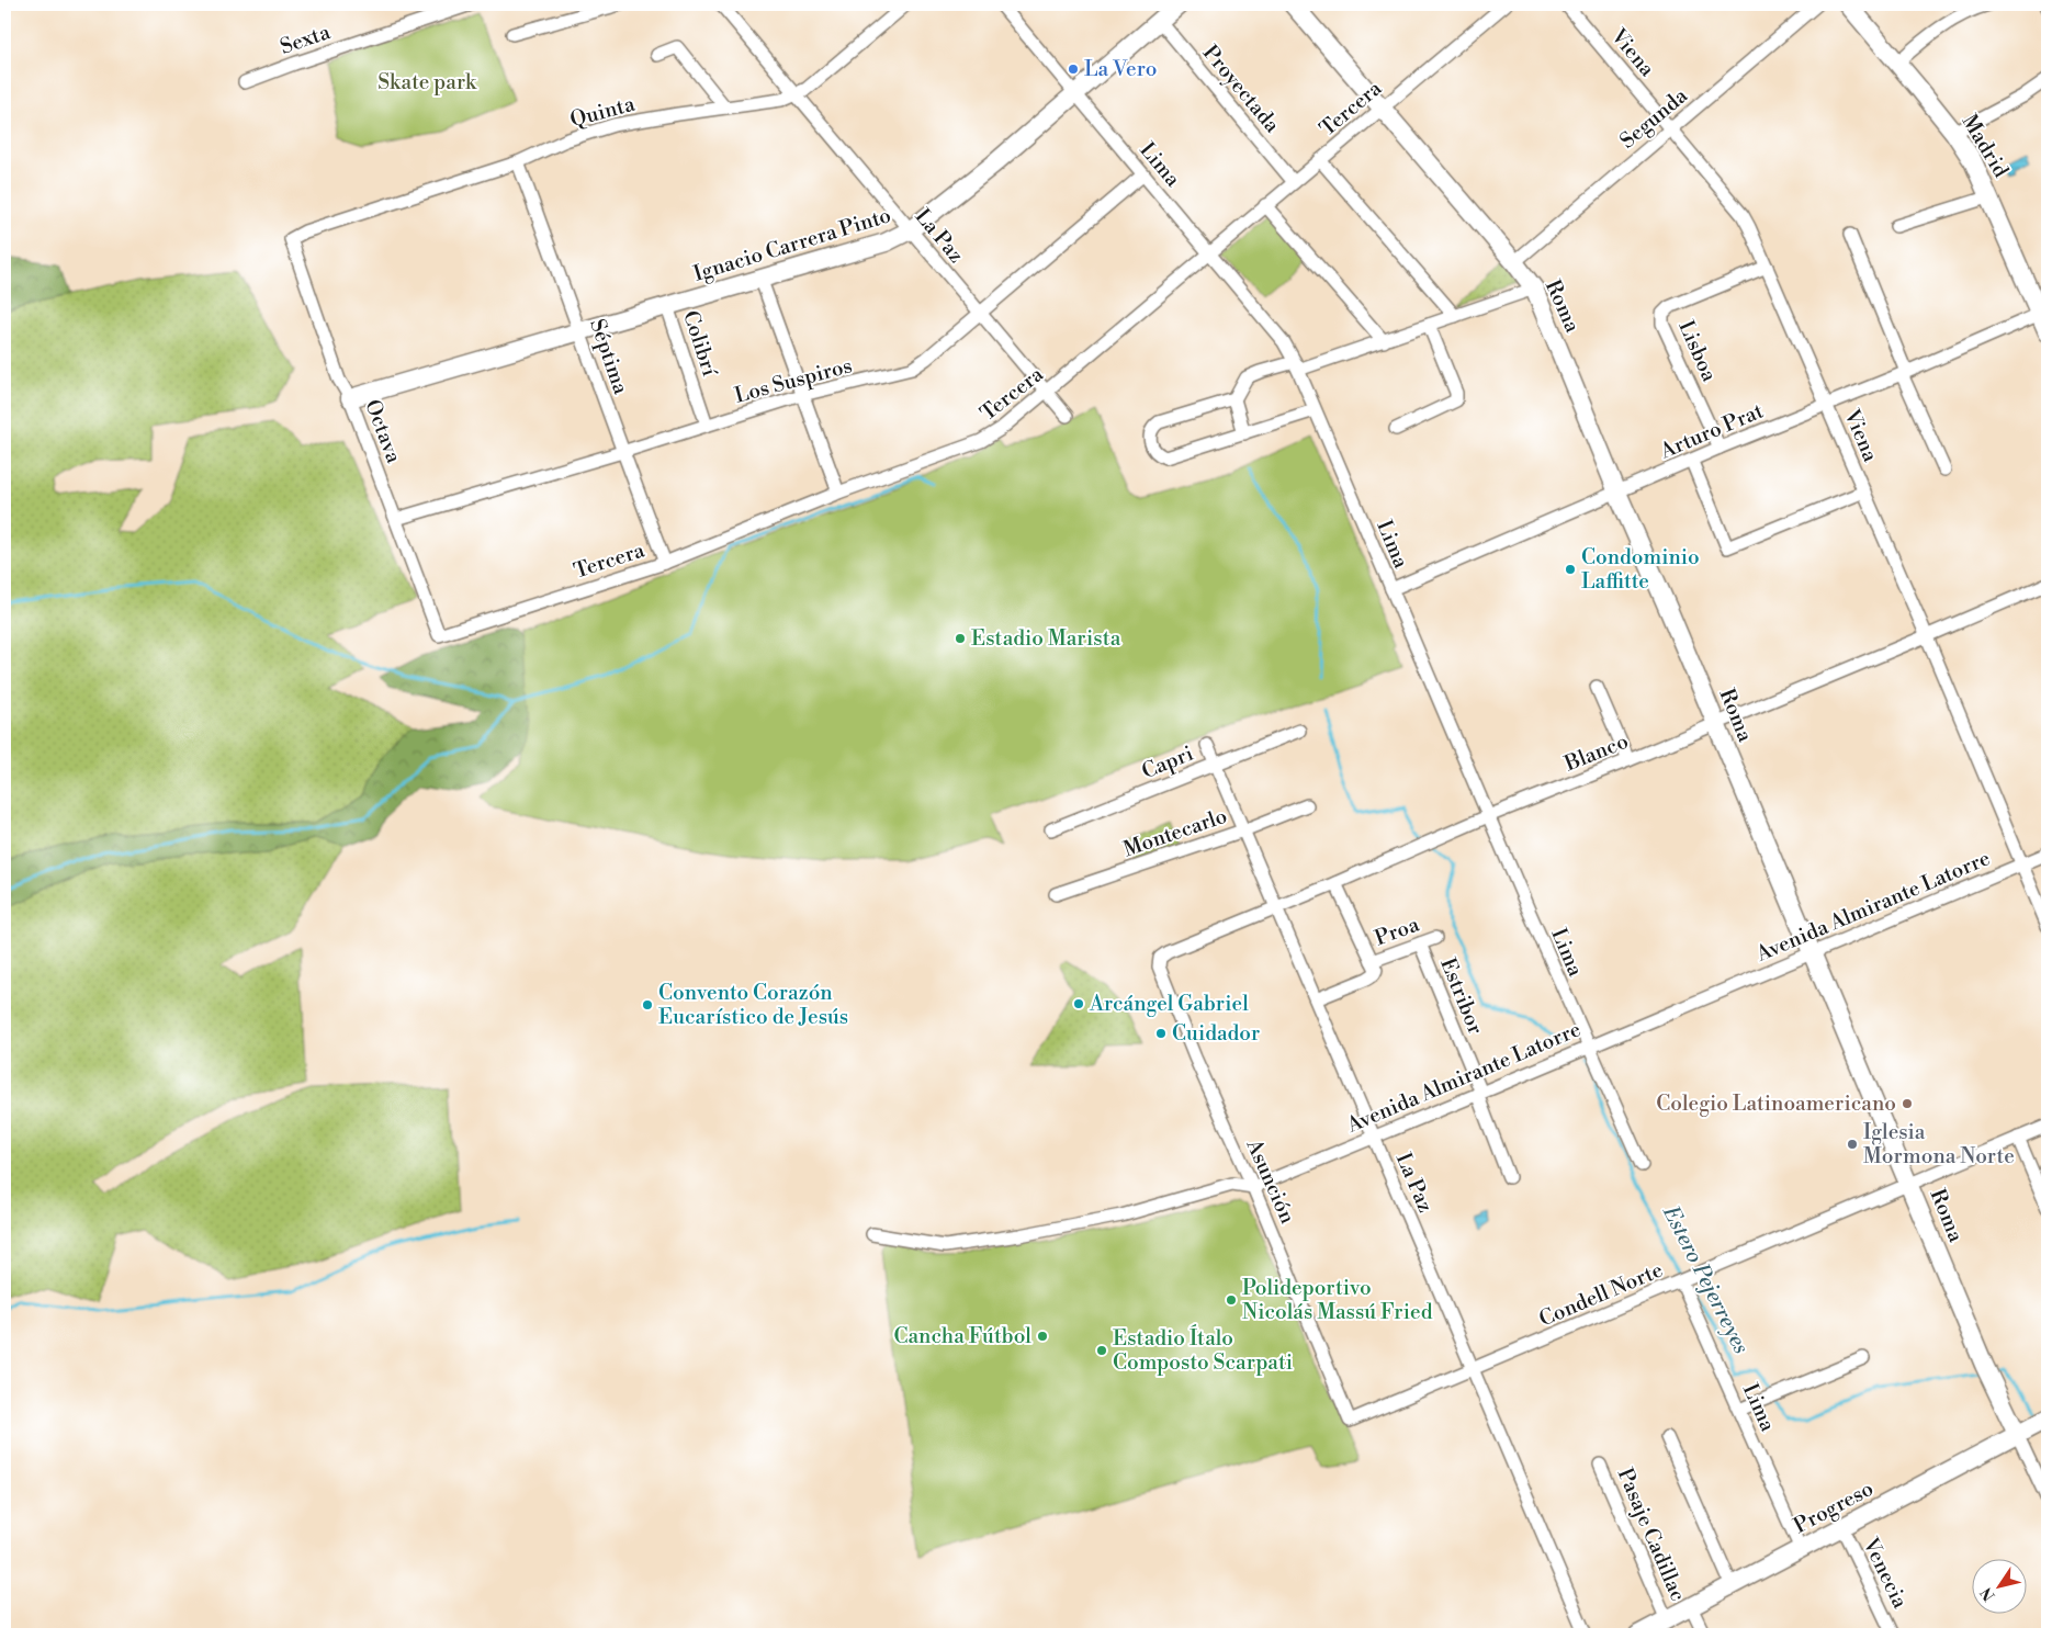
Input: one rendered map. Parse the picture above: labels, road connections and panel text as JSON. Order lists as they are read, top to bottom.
{
  "streets": {
    "street": [
      "Sexta",
      "Viena",
      "Proyectada",
      "Tercera",
      "Quinta",
      "Segunda",
      "Madrid",
      "Lima",
      "La Paz",
      "Ignacio Carrera Pinto",
      "Roma",
      "Colibrí",
      "Lisboa",
      "Séptima",
      "Los Suspiros",
      "Octava",
      "Arturo Prat",
      "Blanco",
      "Capri",
      "Montecarlo",
      "Avenida Almirante Latorre",
      "Proa",
      "Estribor",
      "Asunción",
      "Condell Norte",
      "Progreso",
      "Pasaje Cadillac",
      "Venecia"
    ]
  },
  "crossings": [
    ["Viena", "Segunda"],
    ["Viena", "Lisboa"],
    ["Viena", "Arturo Prat"],
    ["Viena", "Blanco"],
    ["Viena", "Avenida Almirante Latorre"],
    ["Proyectada", "Tercera"],
    ["Proyectada", "Ignacio Carrera Pinto"],
    ["Tercera", "Lima"],
    ["Tercera", "La Paz"],
    ["Tercera", "Roma"],
    ["Tercera", "Séptima"],
    ["Tercera", "Octava"],
    ["Quinta", "La Paz"],
    ["Quinta", "Séptima"],
    ["Quinta", "Octava"],
    ["Segunda", "Roma"],
    ["Madrid", "Arturo Prat"],
    ["Lima", "Ignacio Carrera Pinto"],
    ["Lima", "Los Suspiros"],
    ["Lima", "Arturo Prat"],
    ["Lima", "Blanco"],
    ["Lima", "Avenida Almirante Latorre"],
    ["Lima", "Condell Norte"],
    ["Lima", "Progreso"],
    ["La Paz", "Ignacio Carrera Pinto"],
    ["La Paz", "Los Suspiros"],
    ["La Paz", "Blanco"],
    ["La Paz", "Capri"],
    ["La Paz", "Montecarlo"],
    ["La Paz", "Avenida Almirante Latorre"],
    ["La Paz", "Proa"],
    ["La Paz", "Condell Norte"],
    ["Ignacio Carrera Pinto", "Colibrí"],
    ["Ignacio Carrera Pinto", "Séptima"],
    ["Ignacio Carrera Pinto", "Octava"],
    ["Roma", "Arturo Prat"],
    ["Roma", "Blanco"],
    ["Roma", "Avenida Almirante Latorre"],
    ["Roma", "Condell Norte"],
    ["Roma", "Progreso"],
    ["Colibrí", "Los Suspiros"],
    ["Lisboa", "Arturo Prat"],
    ["Séptima", "Los Suspiros"],
    ["Los Suspiros", "Octava"],
    ["Blanco", "Asunción"],
    ["Avenida Almirante Latorre", "Estribor"],
    ["Avenida Almirante Latorre", "Asunción"],
    ["Proa", "Estribor"],
    ["Asunción", "Condell Norte"],
    ["Progreso", "Pasaje Cadillac"],
    ["Progreso", "Venecia"]
  ],
  "water": ["Estero Pejerreyes"],
  "parks": ["Skate park"],
  "places": [
    "La Vero",
    "Condominio Laffitte",
    "Estadio Marista",
    "Arcángel Gabriel",
    "Convento Corazón Eucarístico de Jesús",
    "Cuidador",
    "Colegio Latinoamericano",
    "Iglesia Mormona Norte",
    "Polideportivo Nicolás Massú Fried",
    "Cancha Fútbol",
    "Estadio Ítalo Composto Scarpati"
  ],
  "north": "bottom left"
}
